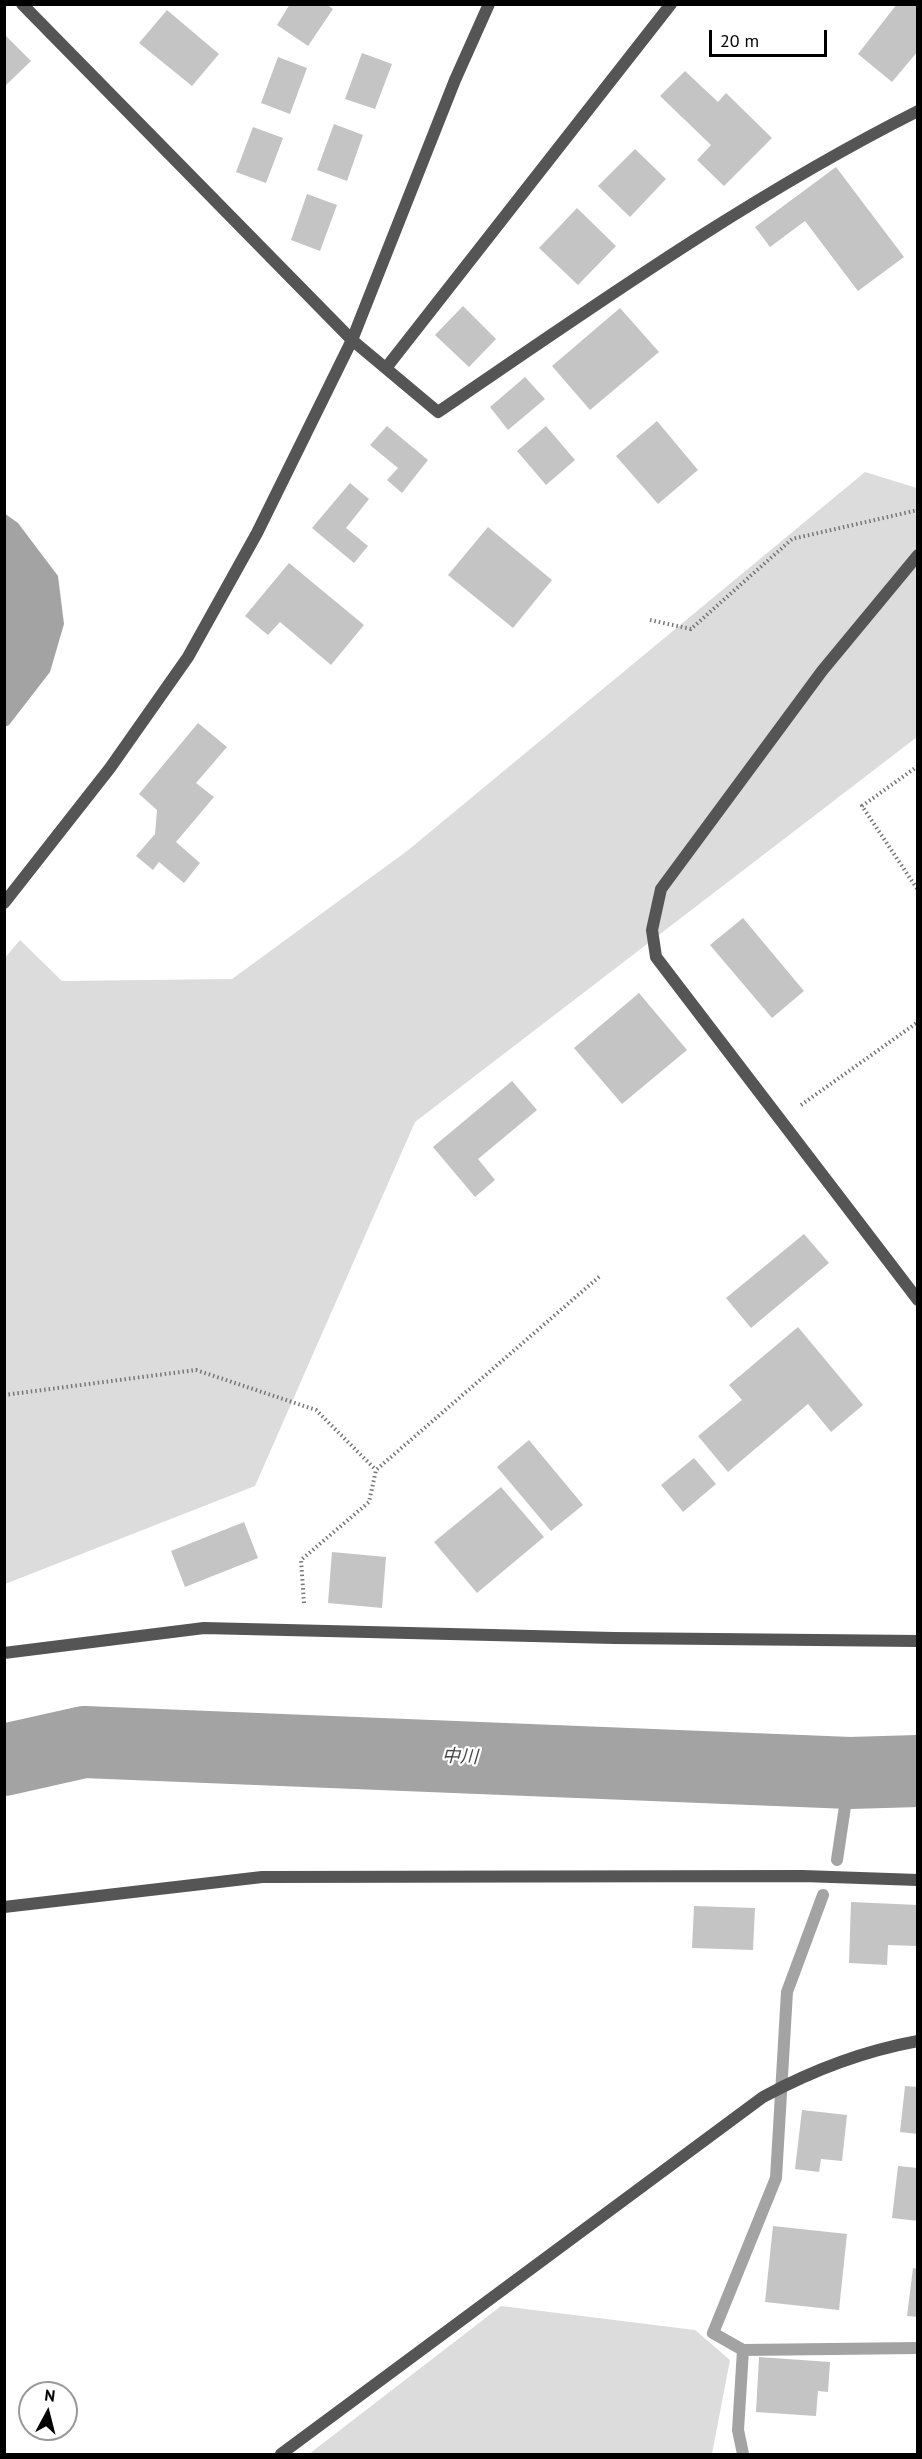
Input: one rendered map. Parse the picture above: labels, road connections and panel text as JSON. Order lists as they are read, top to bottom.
{
  "water": ["中川"],
  "scale_bar": "20 m",
  "north": "top"
}
